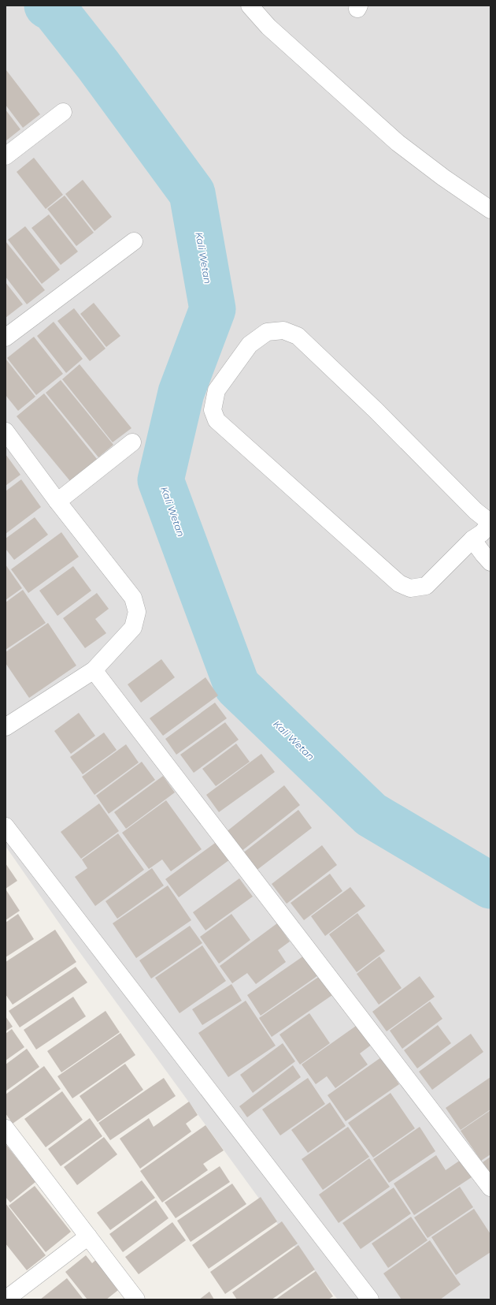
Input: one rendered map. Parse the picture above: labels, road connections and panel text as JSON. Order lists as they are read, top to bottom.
{
  "water": ["Kali Wetan"]
}
